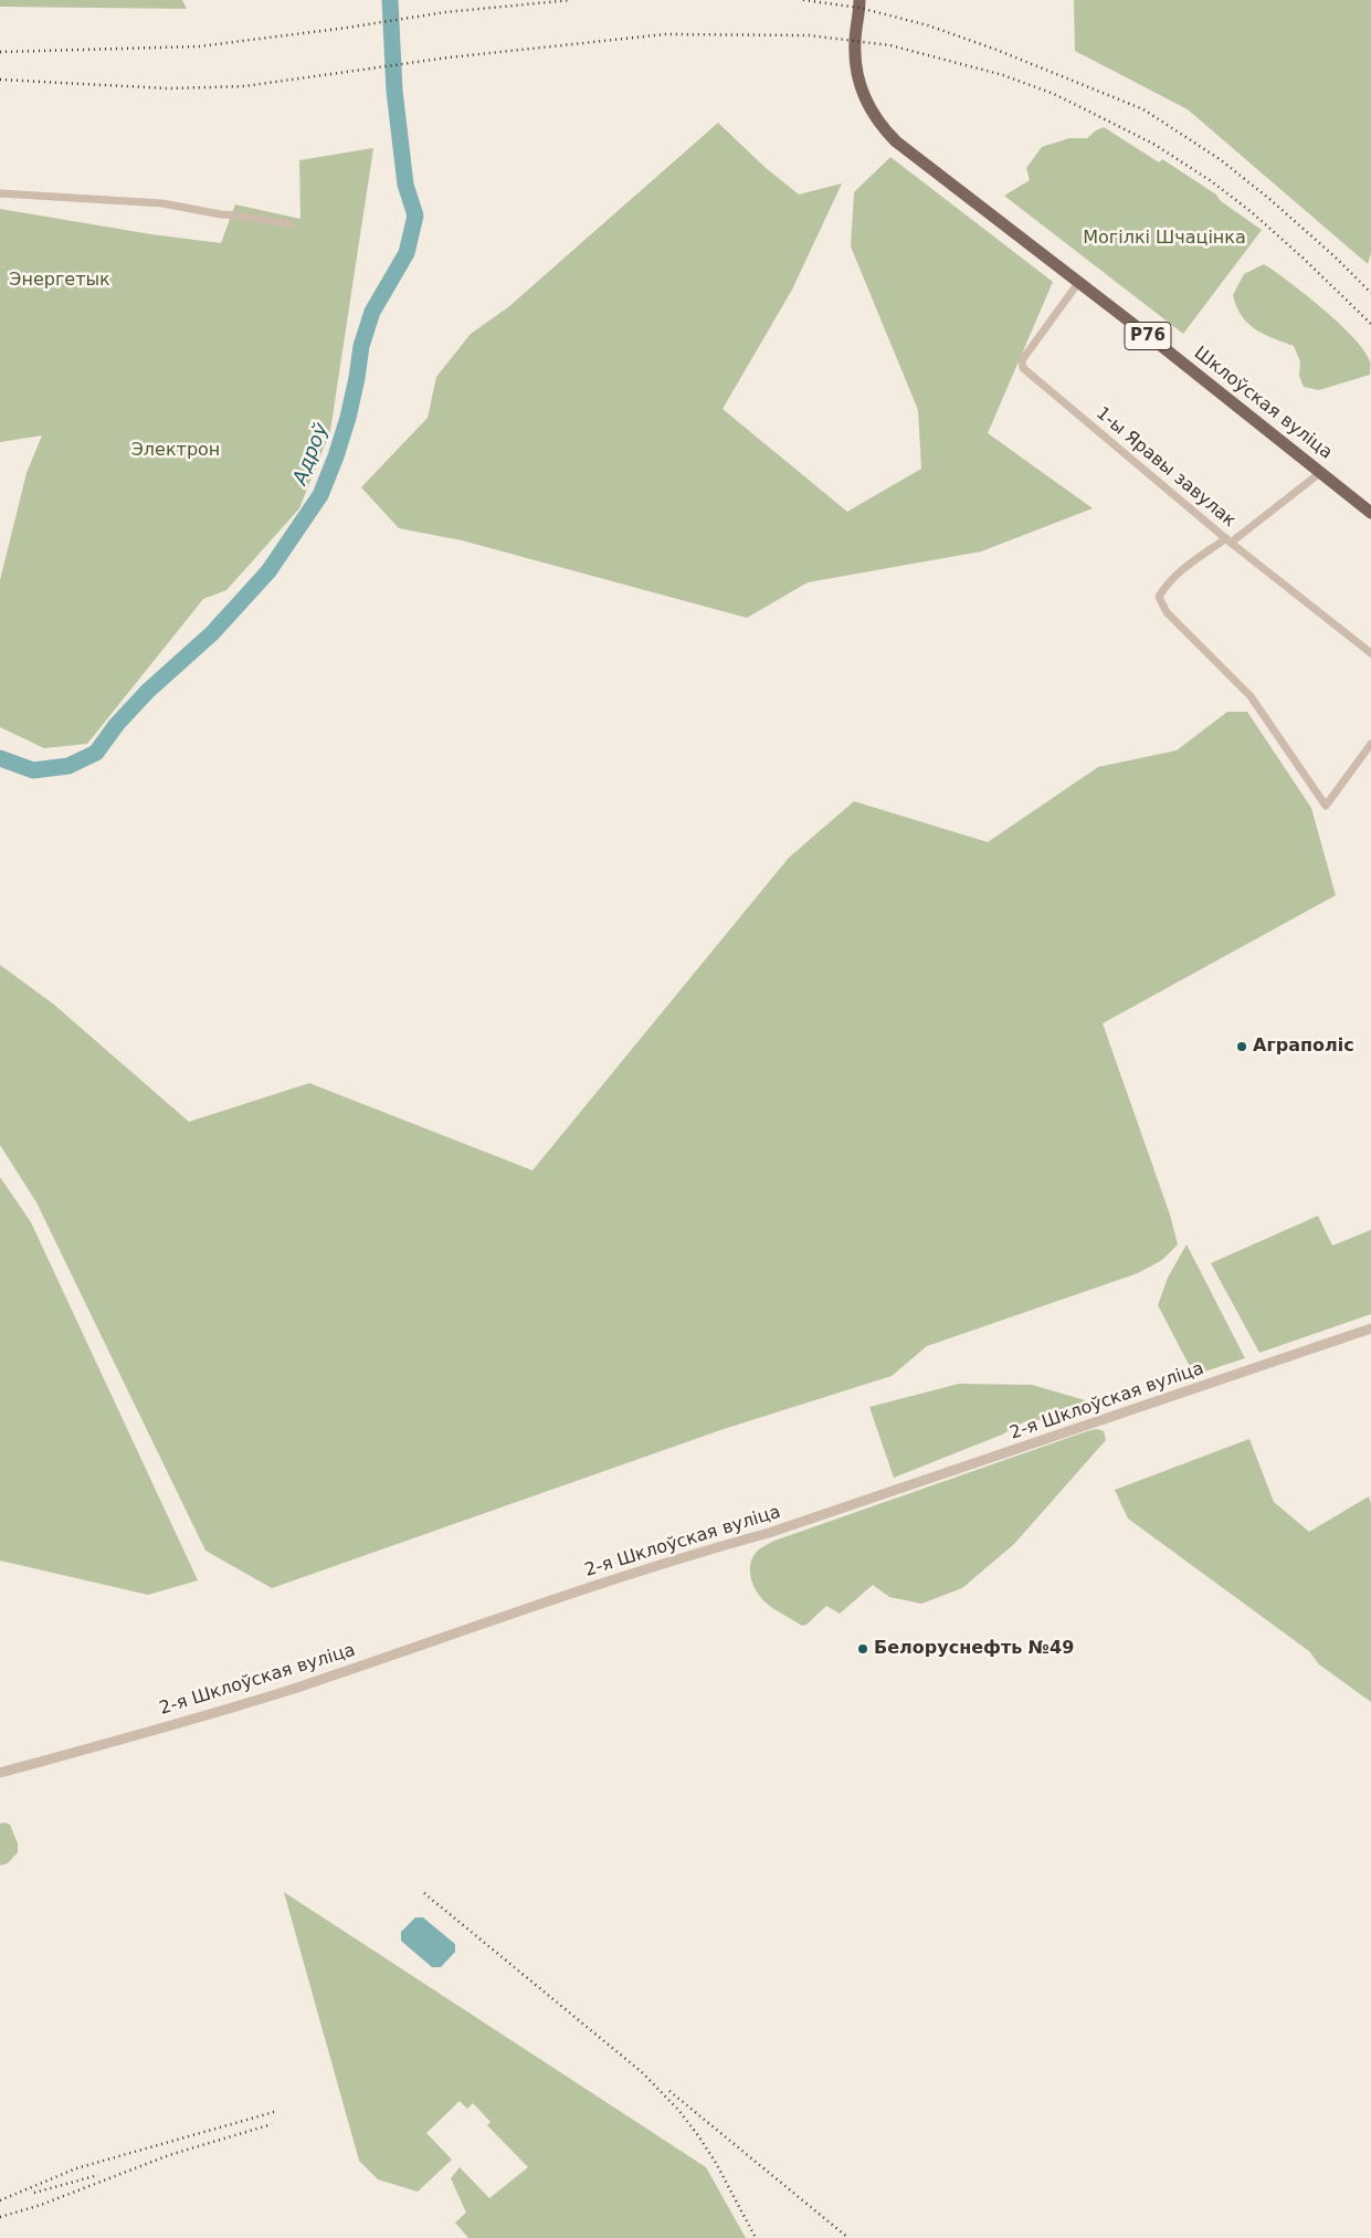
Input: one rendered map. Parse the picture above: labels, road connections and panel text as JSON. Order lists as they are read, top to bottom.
{
  "streets": {
    "main road": ["Р76", "Шклоўская вуліца"],
    "street": ["1-ы Яравы завулак", "2-я Шклоўская вуліца"]
  },
  "crossings": [
    ["Шклоўская вуліца", "1-ы Яравы завулак"]
  ],
  "water": ["Адроў"],
  "parks": ["Могілкі Шчацінка", "Энергетык", "Электрон"],
  "places": ["Аграполіс", "Белоруснефть №49"]
}
